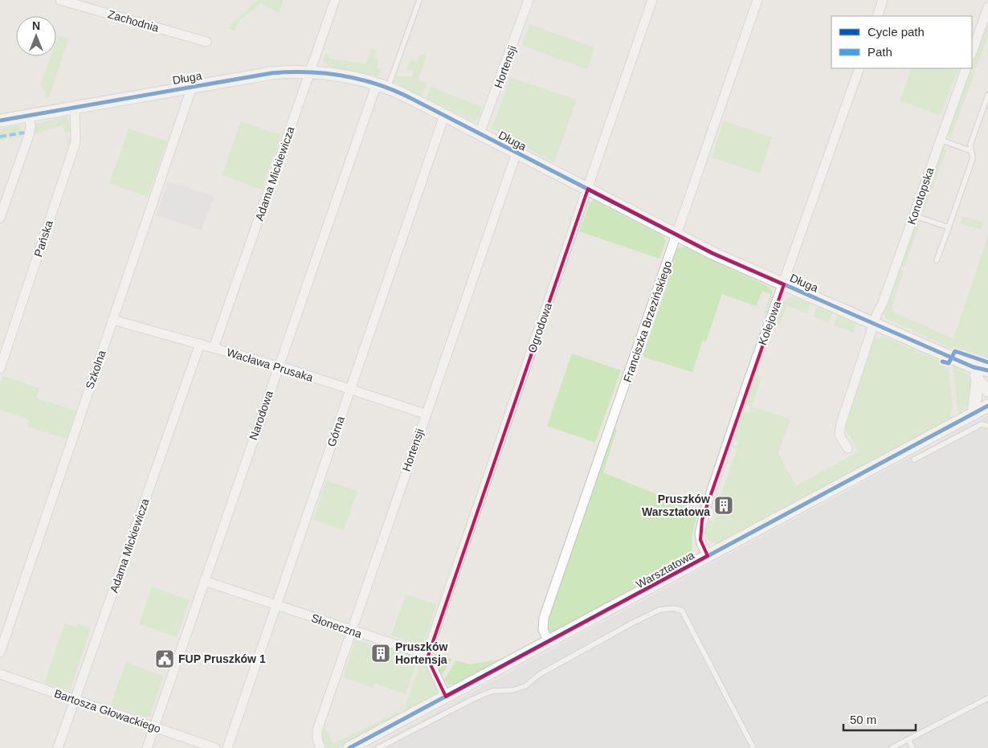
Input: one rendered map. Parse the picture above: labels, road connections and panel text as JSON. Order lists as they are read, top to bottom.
{
  "streets": {
    "street": [
      "Zachodnia",
      "Hortensji",
      "Długa",
      "Adama Mickiewicza",
      "Konotopska",
      "Pańska",
      "Franciszka Brzezińskiego",
      "Kolejowa",
      "Ogrodowa",
      "Wacława Prusaka",
      "Szkolna",
      "Narodowa",
      "Górna",
      "Warsztatowa",
      "Słoneczna",
      "Bartosza Głowackiego"
    ]
  },
  "crossings": [
    ["Hortensji", "Długa"],
    ["Hortensji", "Wacława Prusaka"],
    ["Hortensji", "Słoneczna"],
    ["Długa", "Adama Mickiewicza"],
    ["Długa", "Konotopska"],
    ["Długa", "Pańska"],
    ["Długa", "Franciszka Brzezińskiego"],
    ["Długa", "Kolejowa"],
    ["Długa", "Ogrodowa"],
    ["Długa", "Szkolna"],
    ["Długa", "Narodowa"],
    ["Długa", "Górna"],
    ["Adama Mickiewicza", "Wacława Prusaka"],
    ["Adama Mickiewicza", "Bartosza Głowackiego"],
    ["Franciszka Brzezińskiego", "Warsztatowa"],
    ["Kolejowa", "Warsztatowa"],
    ["Ogrodowa", "Słoneczna"],
    ["Wacława Prusaka", "Szkolna"],
    ["Wacława Prusaka", "Narodowa"],
    ["Wacława Prusaka", "Górna"],
    ["Narodowa", "Słoneczna"],
    ["Narodowa", "Bartosza Głowackiego"],
    ["Górna", "Słoneczna"]
  ],
  "places": {
    "building": ["Pruszków Warsztatowa", "Pruszków Hortensja"],
    "public building": ["FUP Pruszków 1"]
  },
  "legend": ["Cycle path", "Path"],
  "scale_bar": "50 m",
  "north": "top"
}
